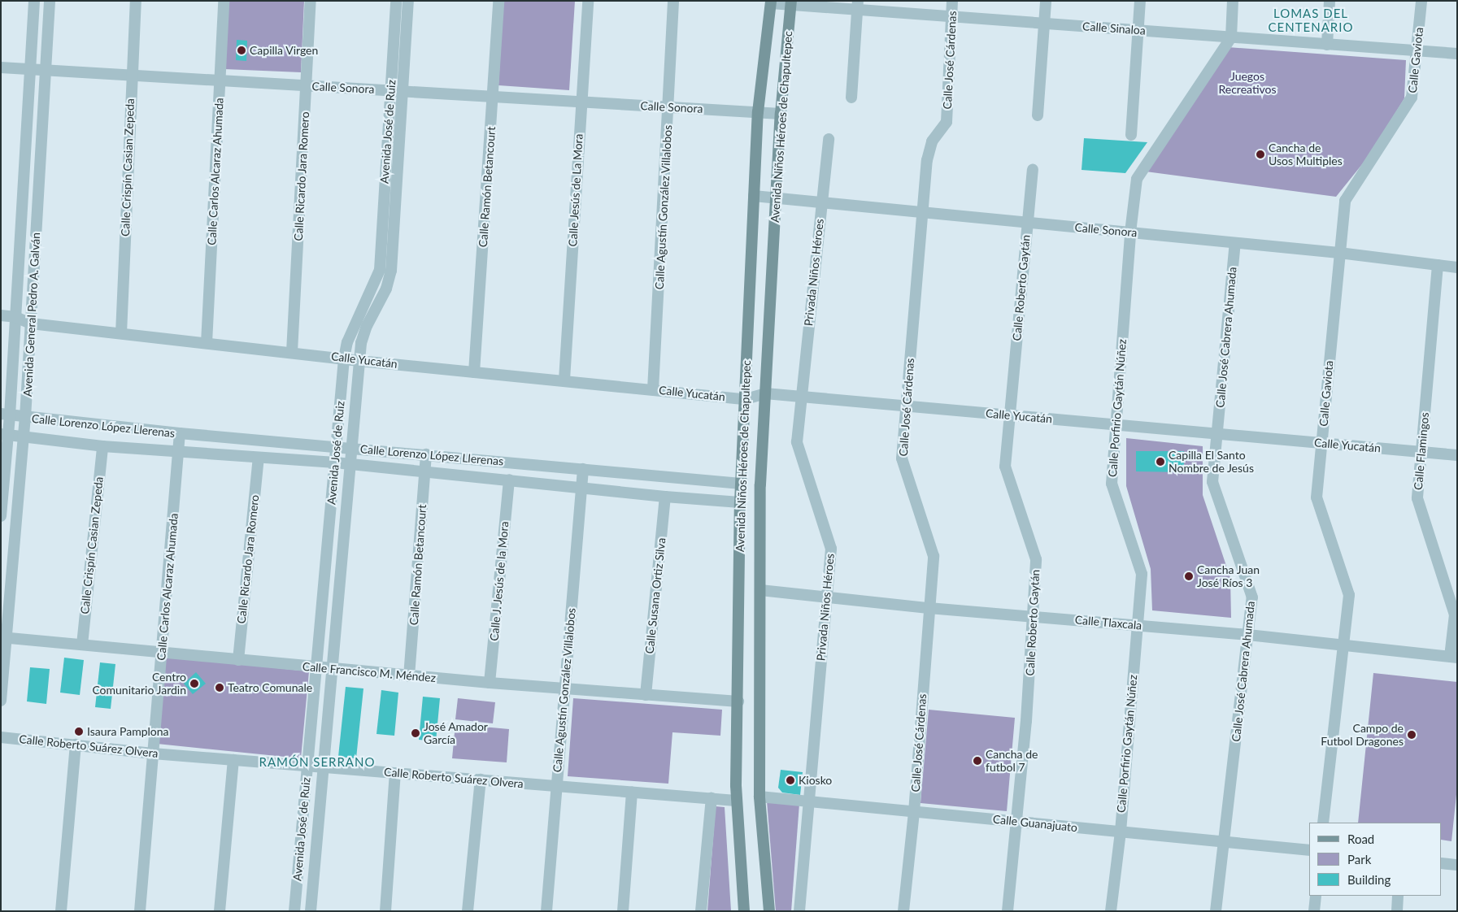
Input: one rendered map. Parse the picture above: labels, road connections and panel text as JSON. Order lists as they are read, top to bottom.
{
  "streets": {
    "main road": ["Avenida Niños Héroes de Chapultepec"],
    "street": [
      "Calle Sinaloa",
      "Calle José Cárdenas",
      "Calle Gaviota",
      "Calle Sonora",
      "Avenida José de Ruiz",
      "Calle Crispín Casian Zepeda",
      "Calle Carlos Alcaraz Ahumada",
      "Calle Ricardo Jara Romero",
      "Calle Ramón Betancourt",
      "Calle Jesús de La Mora",
      "Calle Agustín González Villalobos",
      "Privada Niños Héroes",
      "Calle Roberto Gaytán",
      "Avenida General Pedro A. Galván",
      "Calle José Cabrera Ahumada",
      "Calle Yucatán",
      "Calle Porfirio Gaytán Núñez",
      "Calle Lorenzo López Llerenas",
      "Calle Flamingos",
      "Calle J. Jesús de la Mora",
      "Calle Susana Ortiz Silva",
      "Calle Tlaxcala",
      "Calle Francisco M. Méndez",
      "Calle Roberto Suárez Olvera",
      "Calle Guanajuato"
    ]
  },
  "crossings": [
    ["Calle Sinaloa", "Calle José Cárdenas"],
    ["Calle Sinaloa", "Calle Gaviota"],
    ["Calle Sinaloa", "Avenida Niños Héroes de Chapultepec"],
    ["Calle Sinaloa", "Calle Porfirio Gaytán Núñez"],
    ["Calle José Cárdenas", "Calle Sonora"],
    ["Calle José Cárdenas", "Calle Yucatán"],
    ["Calle José Cárdenas", "Calle Tlaxcala"],
    ["Calle José Cárdenas", "Calle Guanajuato"],
    ["Calle Gaviota", "Calle Sonora"],
    ["Calle Gaviota", "Calle Yucatán"],
    ["Calle Gaviota", "Calle Tlaxcala"],
    ["Calle Sonora", "Avenida Niños Héroes de Chapultepec"],
    ["Calle Sonora", "Avenida José de Ruiz"],
    ["Calle Sonora", "Calle Crispín Casian Zepeda"],
    ["Calle Sonora", "Calle Carlos Alcaraz Ahumada"],
    ["Calle Sonora", "Calle Ricardo Jara Romero"],
    ["Calle Sonora", "Calle Ramón Betancourt"],
    ["Calle Sonora", "Calle Jesús de La Mora"],
    ["Calle Sonora", "Calle Agustín González Villalobos"],
    ["Calle Sonora", "Privada Niños Héroes"],
    ["Calle Sonora", "Calle Roberto Gaytán"],
    ["Calle Sonora", "Avenida General Pedro A. Galván"],
    ["Calle Sonora", "Calle José Cabrera Ahumada"],
    ["Calle Sonora", "Calle Porfirio Gaytán Núñez"],
    ["Calle Sonora", "Calle Flamingos"],
    ["Avenida Niños Héroes de Chapultepec", "Calle Yucatán"],
    ["Avenida Niños Héroes de Chapultepec", "Calle Lorenzo López Llerenas"],
    ["Avenida Niños Héroes de Chapultepec", "Calle Tlaxcala"],
    ["Avenida Niños Héroes de Chapultepec", "Calle Francisco M. Méndez"],
    ["Avenida Niños Héroes de Chapultepec", "Calle Roberto Suárez Olvera"],
    ["Avenida Niños Héroes de Chapultepec", "Calle Guanajuato"],
    ["Avenida José de Ruiz", "Calle Yucatán"],
    ["Avenida José de Ruiz", "Calle Lorenzo López Llerenas"],
    ["Avenida José de Ruiz", "Calle Francisco M. Méndez"],
    ["Avenida José de Ruiz", "Calle Roberto Suárez Olvera"],
    ["Calle Crispín Casian Zepeda", "Calle Yucatán"],
    ["Calle Crispín Casian Zepeda", "Calle Lorenzo López Llerenas"],
    ["Calle Crispín Casian Zepeda", "Calle Francisco M. Méndez"],
    ["Calle Carlos Alcaraz Ahumada", "Calle Yucatán"],
    ["Calle Carlos Alcaraz Ahumada", "Calle Lorenzo López Llerenas"],
    ["Calle Carlos Alcaraz Ahumada", "Calle Francisco M. Méndez"],
    ["Calle Carlos Alcaraz Ahumada", "Calle Roberto Suárez Olvera"],
    ["Calle Ricardo Jara Romero", "Calle Yucatán"],
    ["Calle Ricardo Jara Romero", "Calle Lorenzo López Llerenas"],
    ["Calle Ricardo Jara Romero", "Calle Francisco M. Méndez"],
    ["Calle Ramón Betancourt", "Calle Yucatán"],
    ["Calle Ramón Betancourt", "Calle Lorenzo López Llerenas"],
    ["Calle Ramón Betancourt", "Calle Francisco M. Méndez"],
    ["Calle Jesús de La Mora", "Calle Yucatán"],
    ["Calle Agustín González Villalobos", "Calle Yucatán"],
    ["Calle Agustín González Villalobos", "Calle Lorenzo López Llerenas"],
    ["Calle Agustín González Villalobos", "Calle Francisco M. Méndez"],
    ["Calle Agustín González Villalobos", "Calle Roberto Suárez Olvera"],
    ["Privada Niños Héroes", "Calle Yucatán"],
    ["Privada Niños Héroes", "Calle Tlaxcala"],
    ["Privada Niños Héroes", "Calle Guanajuato"],
    ["Calle Roberto Gaytán", "Calle Yucatán"],
    ["Calle Roberto Gaytán", "Calle Tlaxcala"],
    ["Calle Roberto Gaytán", "Calle Guanajuato"],
    ["Avenida General Pedro A. Galván", "Calle Yucatán"],
    ["Avenida General Pedro A. Galván", "Calle Lorenzo López Llerenas"],
    ["Avenida General Pedro A. Galván", "Calle Francisco M. Méndez"],
    ["Calle José Cabrera Ahumada", "Calle Yucatán"],
    ["Calle José Cabrera Ahumada", "Calle Tlaxcala"],
    ["Calle José Cabrera Ahumada", "Calle Guanajuato"],
    ["Calle Yucatán", "Calle Porfirio Gaytán Núñez"],
    ["Calle Yucatán", "Calle Flamingos"],
    ["Calle Porfirio Gaytán Núñez", "Calle Tlaxcala"],
    ["Calle Porfirio Gaytán Núñez", "Calle Guanajuato"],
    ["Calle Lorenzo López Llerenas", "Calle J. Jesús de la Mora"],
    ["Calle Lorenzo López Llerenas", "Calle Susana Ortiz Silva"],
    ["Calle Flamingos", "Calle Tlaxcala"],
    ["Calle J. Jesús de la Mora", "Calle Francisco M. Méndez"],
    ["Calle Susana Ortiz Silva", "Calle Francisco M. Méndez"]
  ],
  "districts": ["LOMAS DEL CENTENARIO", "RAMÓN SERRANO"],
  "parks": ["Juegos Recreativos"],
  "places": [
    "Capilla Virgen",
    "Cancha de Usos Multiples",
    "Capilla El Santo Nombre de Jesús",
    "Cancha Juan José Ríos 3",
    "Centro Comunitario Jardin",
    "Teatro Comunale",
    "Isaura Pamplona",
    "José Amador García",
    "Campo de Futbol Dragones",
    "Cancha de futbol 7",
    "Kiosko"
  ],
  "legend": ["Road", "Park", "Building"]
}
